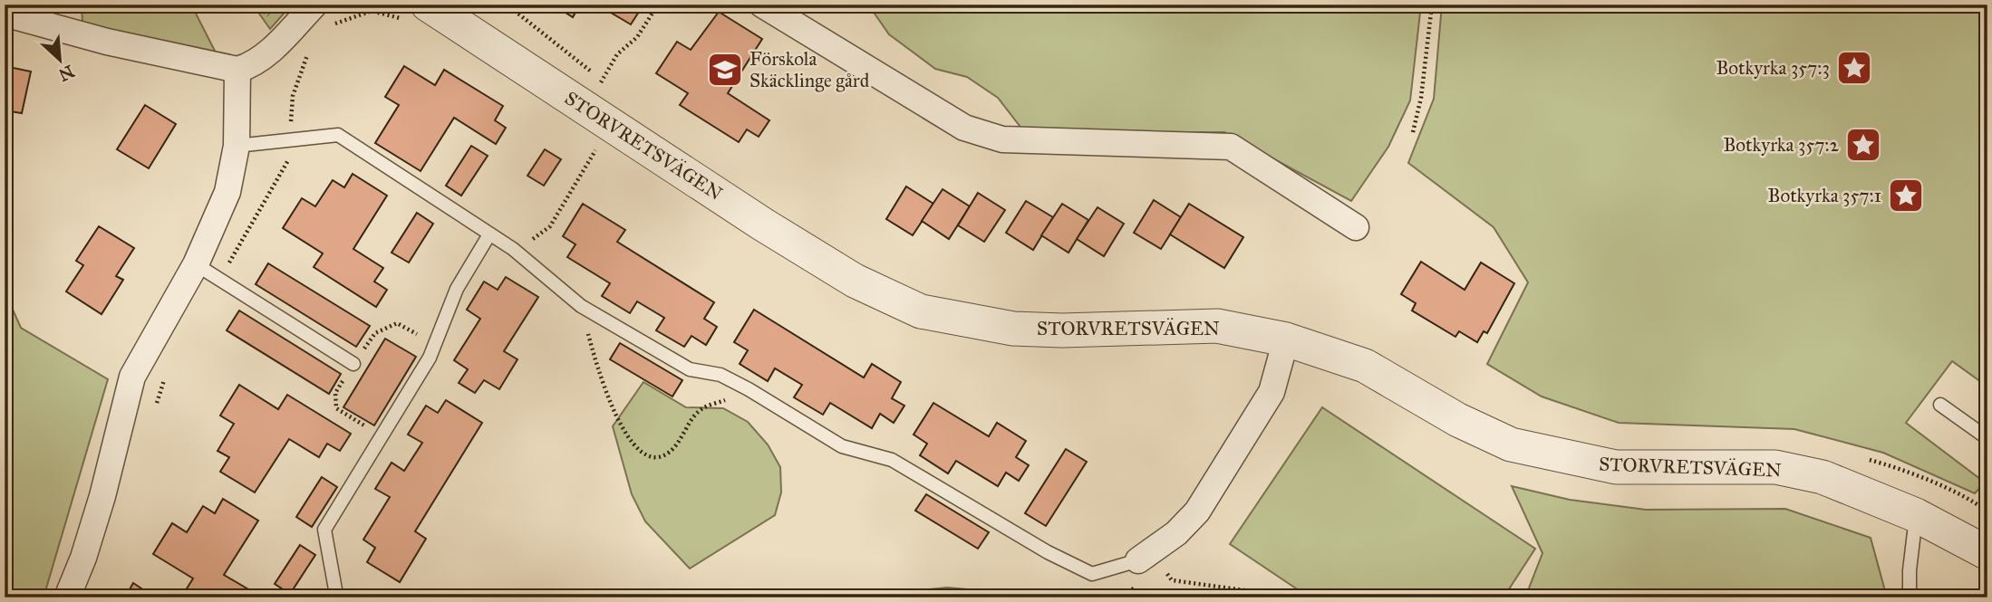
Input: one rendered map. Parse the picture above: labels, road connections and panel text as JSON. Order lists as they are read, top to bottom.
{
  "streets": {
    "street": ["STORVRETSVÄGEN"]
  },
  "places": {
    "place": ["Botkyrka 357:3", "Botkyrka 357:2", "Botkyrka 357:1"],
    "school or university": ["Förskola Skäcklinge gård"]
  },
  "north": "bottom right"
}
